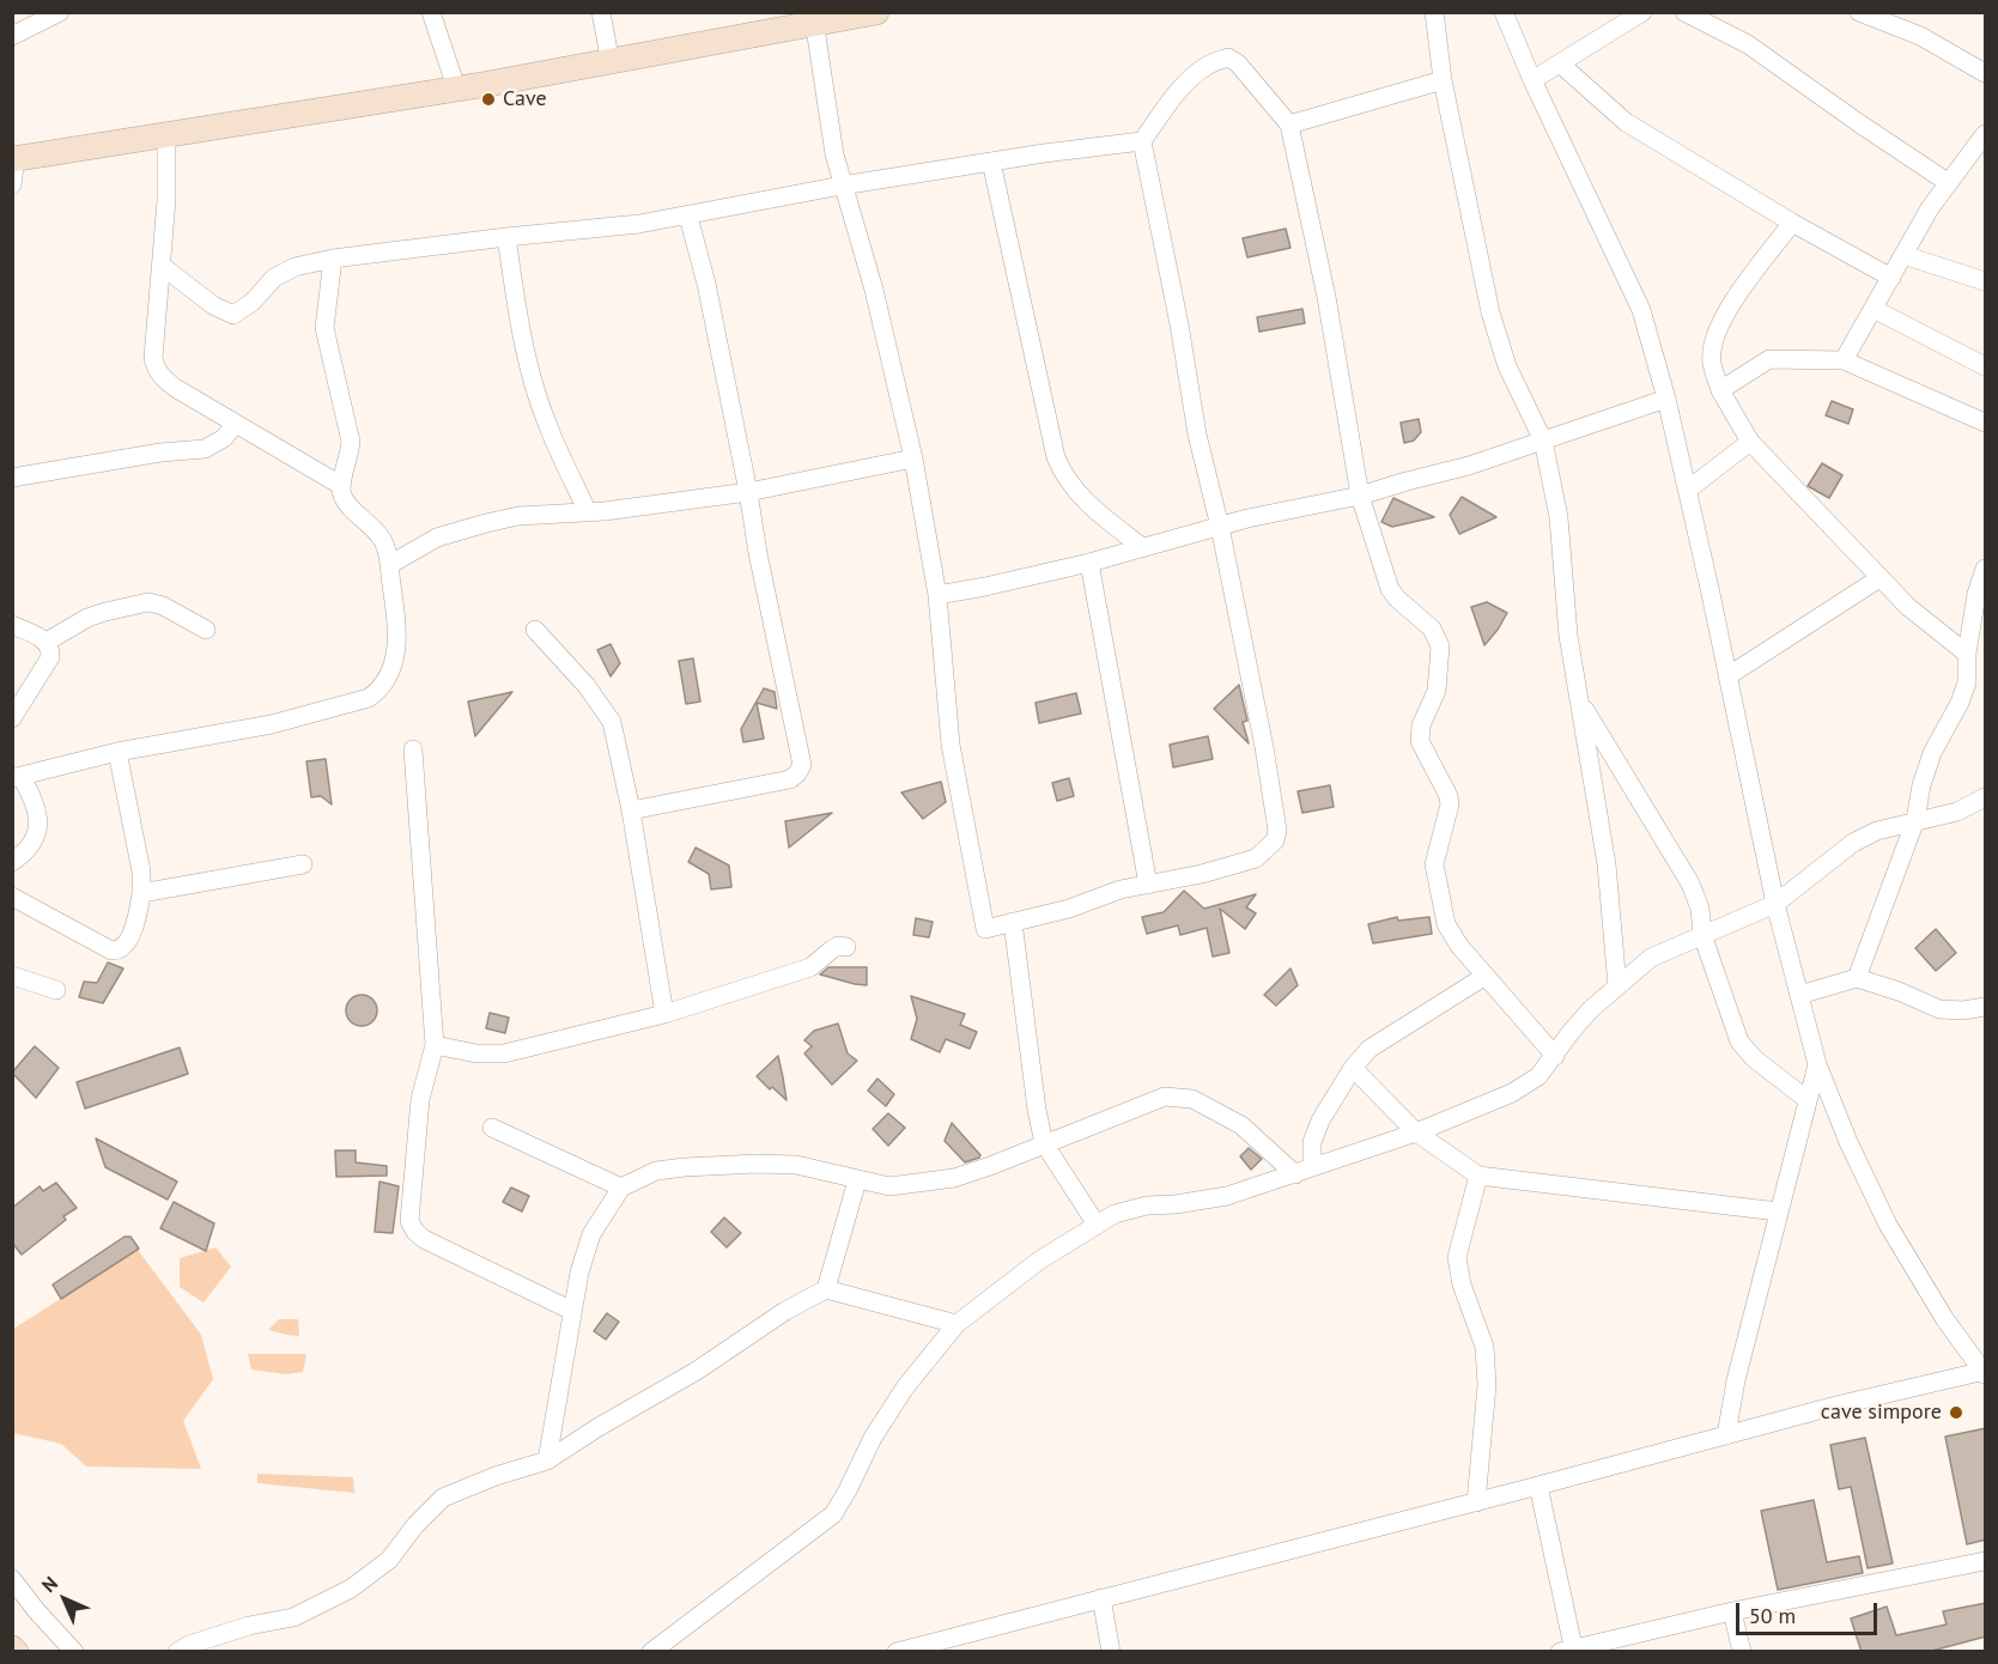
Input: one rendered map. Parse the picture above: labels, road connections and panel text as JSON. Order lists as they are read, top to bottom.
{
  "places": ["Cave", "cave simpore"],
  "scale_bar": "50 m",
  "north": "top left"
}
